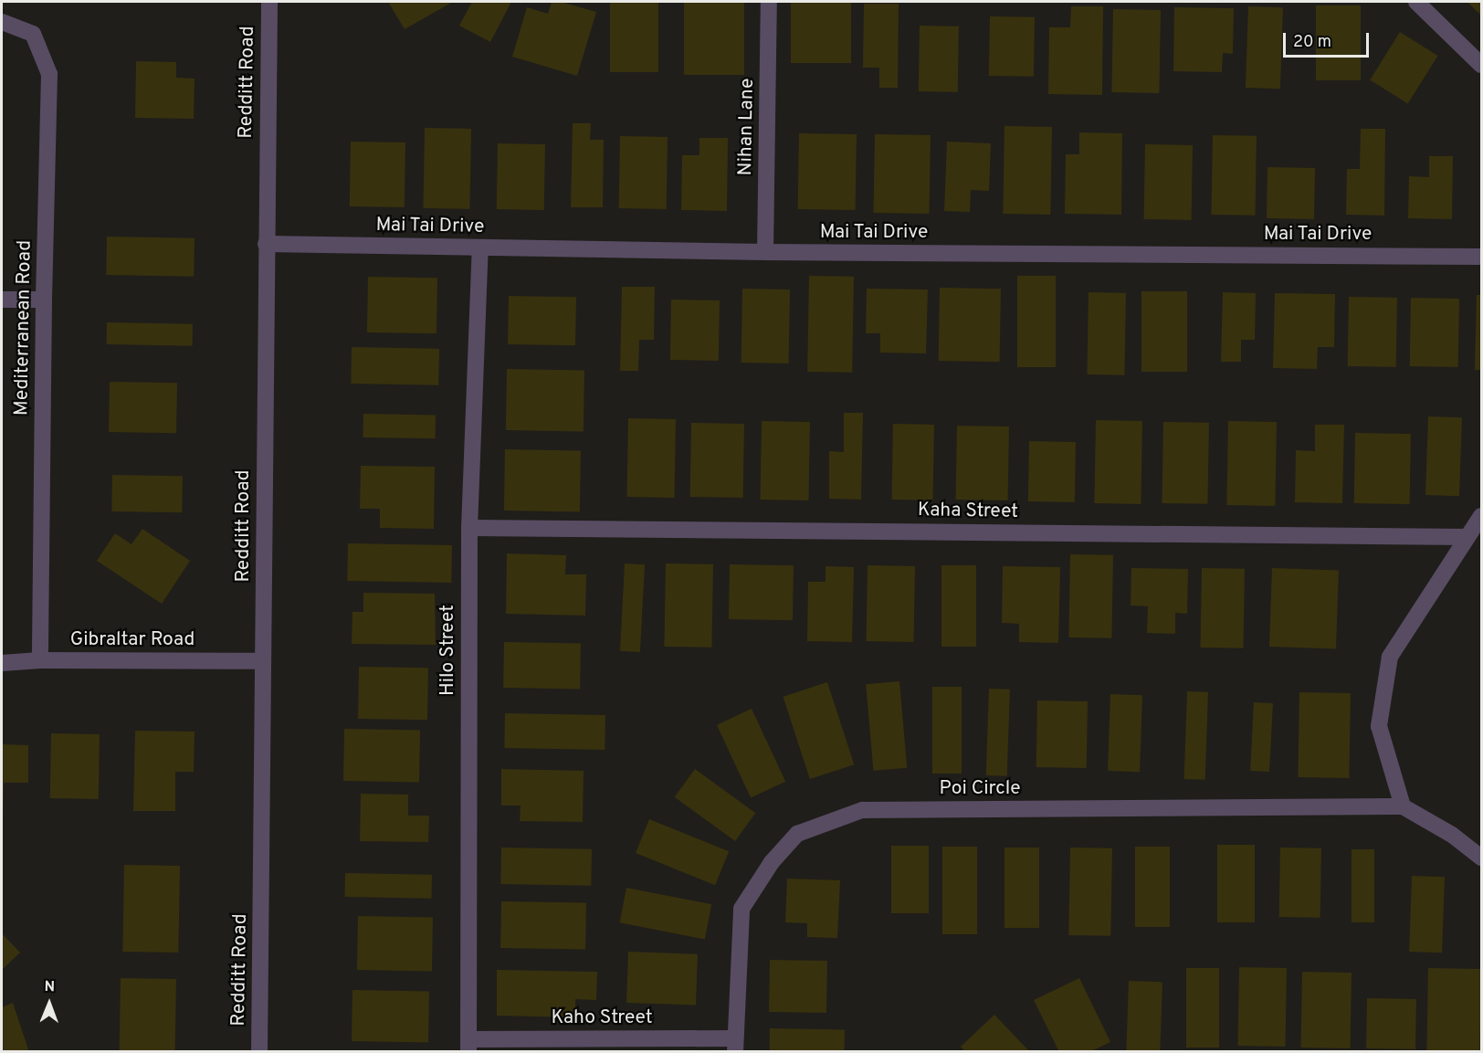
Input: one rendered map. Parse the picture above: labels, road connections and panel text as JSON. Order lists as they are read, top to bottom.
{
  "streets": {
    "street": [
      "Redditt Road",
      "Nihan Lane",
      "Mai Tai Drive",
      "Mediterranean Road",
      "Kaha Street",
      "Gibraltar Road",
      "Hilo Street",
      "Poi Circle",
      "Kaho Street"
    ]
  },
  "crossings": [
    ["Redditt Road", "Mai Tai Drive"],
    ["Redditt Road", "Gibraltar Road"],
    ["Nihan Lane", "Mai Tai Drive"],
    ["Mai Tai Drive", "Hilo Street"],
    ["Mediterranean Road", "Gibraltar Road"],
    ["Kaha Street", "Hilo Street"],
    ["Hilo Street", "Kaho Street"],
    ["Poi Circle", "Kaho Street"]
  ],
  "scale_bar": "20 m",
  "north": "top"
}
